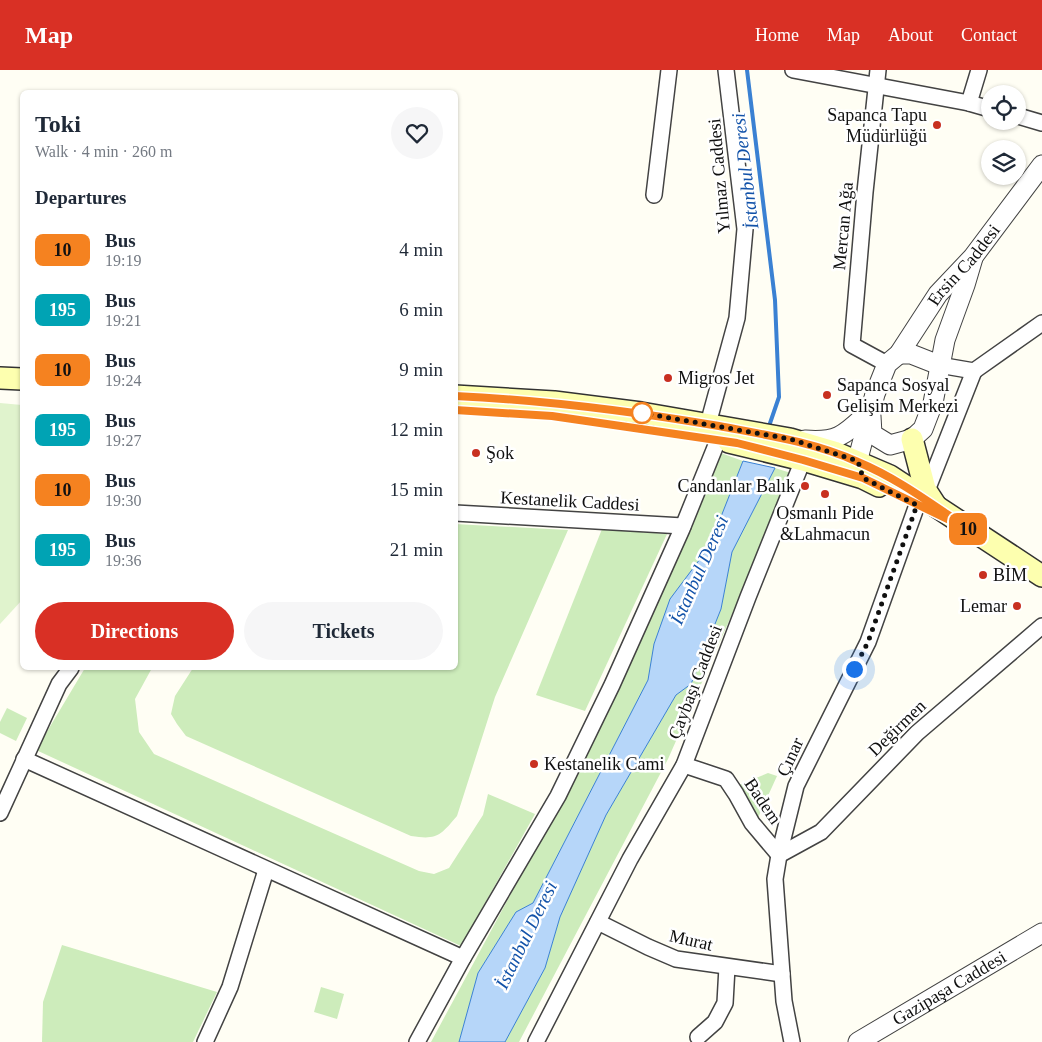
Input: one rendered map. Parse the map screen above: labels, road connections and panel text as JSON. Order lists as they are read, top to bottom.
{
  "streets": {
    "street": [
      "Yılmaz Caddesi",
      "Mercan Ağa",
      "Ersin Caddesi",
      "Kestanelik Caddesi",
      "Çaybaşı Caddesi",
      "Değirmen",
      "Çınar",
      "Badem",
      "Murat",
      "Gazipaşa Caddesi"
    ]
  },
  "crossings": [
    ["Yılmaz Caddesi", "Kestanelik Caddesi"],
    ["Mercan Ağa", "Ersin Caddesi"],
    ["Çaybaşı Caddesi", "Badem"],
    ["Çaybaşı Caddesi", "Murat"],
    ["Değirmen", "Çınar"],
    ["Değirmen", "Badem"],
    ["Çınar", "Badem"],
    ["Çınar", "Murat"]
  ],
  "water": ["İstanbul Deresi"],
  "places": [
    "Sapanca Tapu Müdürlüğü",
    "Migros Jet",
    "Sapanca Sosyal Gelişim Merkezi",
    "Şok",
    "Candanlar Balık",
    "Osmanlı Pide &Lahmacun",
    "BİM",
    "Lemar",
    "Kestanelik Cami"
  ],
  "lines": ["bus line 10"],
  "page": {
    "header": "Map",
    "nav": [
      "Home",
      "Map",
      "About",
      "Contact"
    ],
    "on_map": "10",
    "heading": [
      ["Toki", "Walk · 4 min · 260 m"],
      "Departures"
    ],
    "list": [
      {
        "mark": "10",
        "name": "Bus",
        "note": "19:19",
        "value": "4 min"
      },
      {
        "mark": "195",
        "name": "Bus",
        "note": "19:21",
        "value": "6 min"
      },
      {
        "mark": "10",
        "name": "Bus",
        "note": "19:24",
        "value": "9 min"
      },
      {
        "mark": "195",
        "name": "Bus",
        "note": "19:27",
        "value": "12 min"
      },
      {
        "mark": "10",
        "name": "Bus",
        "note": "19:30",
        "value": "15 min"
      },
      {
        "mark": "195",
        "name": "Bus",
        "note": "19:36",
        "value": "21 min"
      }
    ],
    "buttons": ["Directions", "Tickets"]
  }
}
